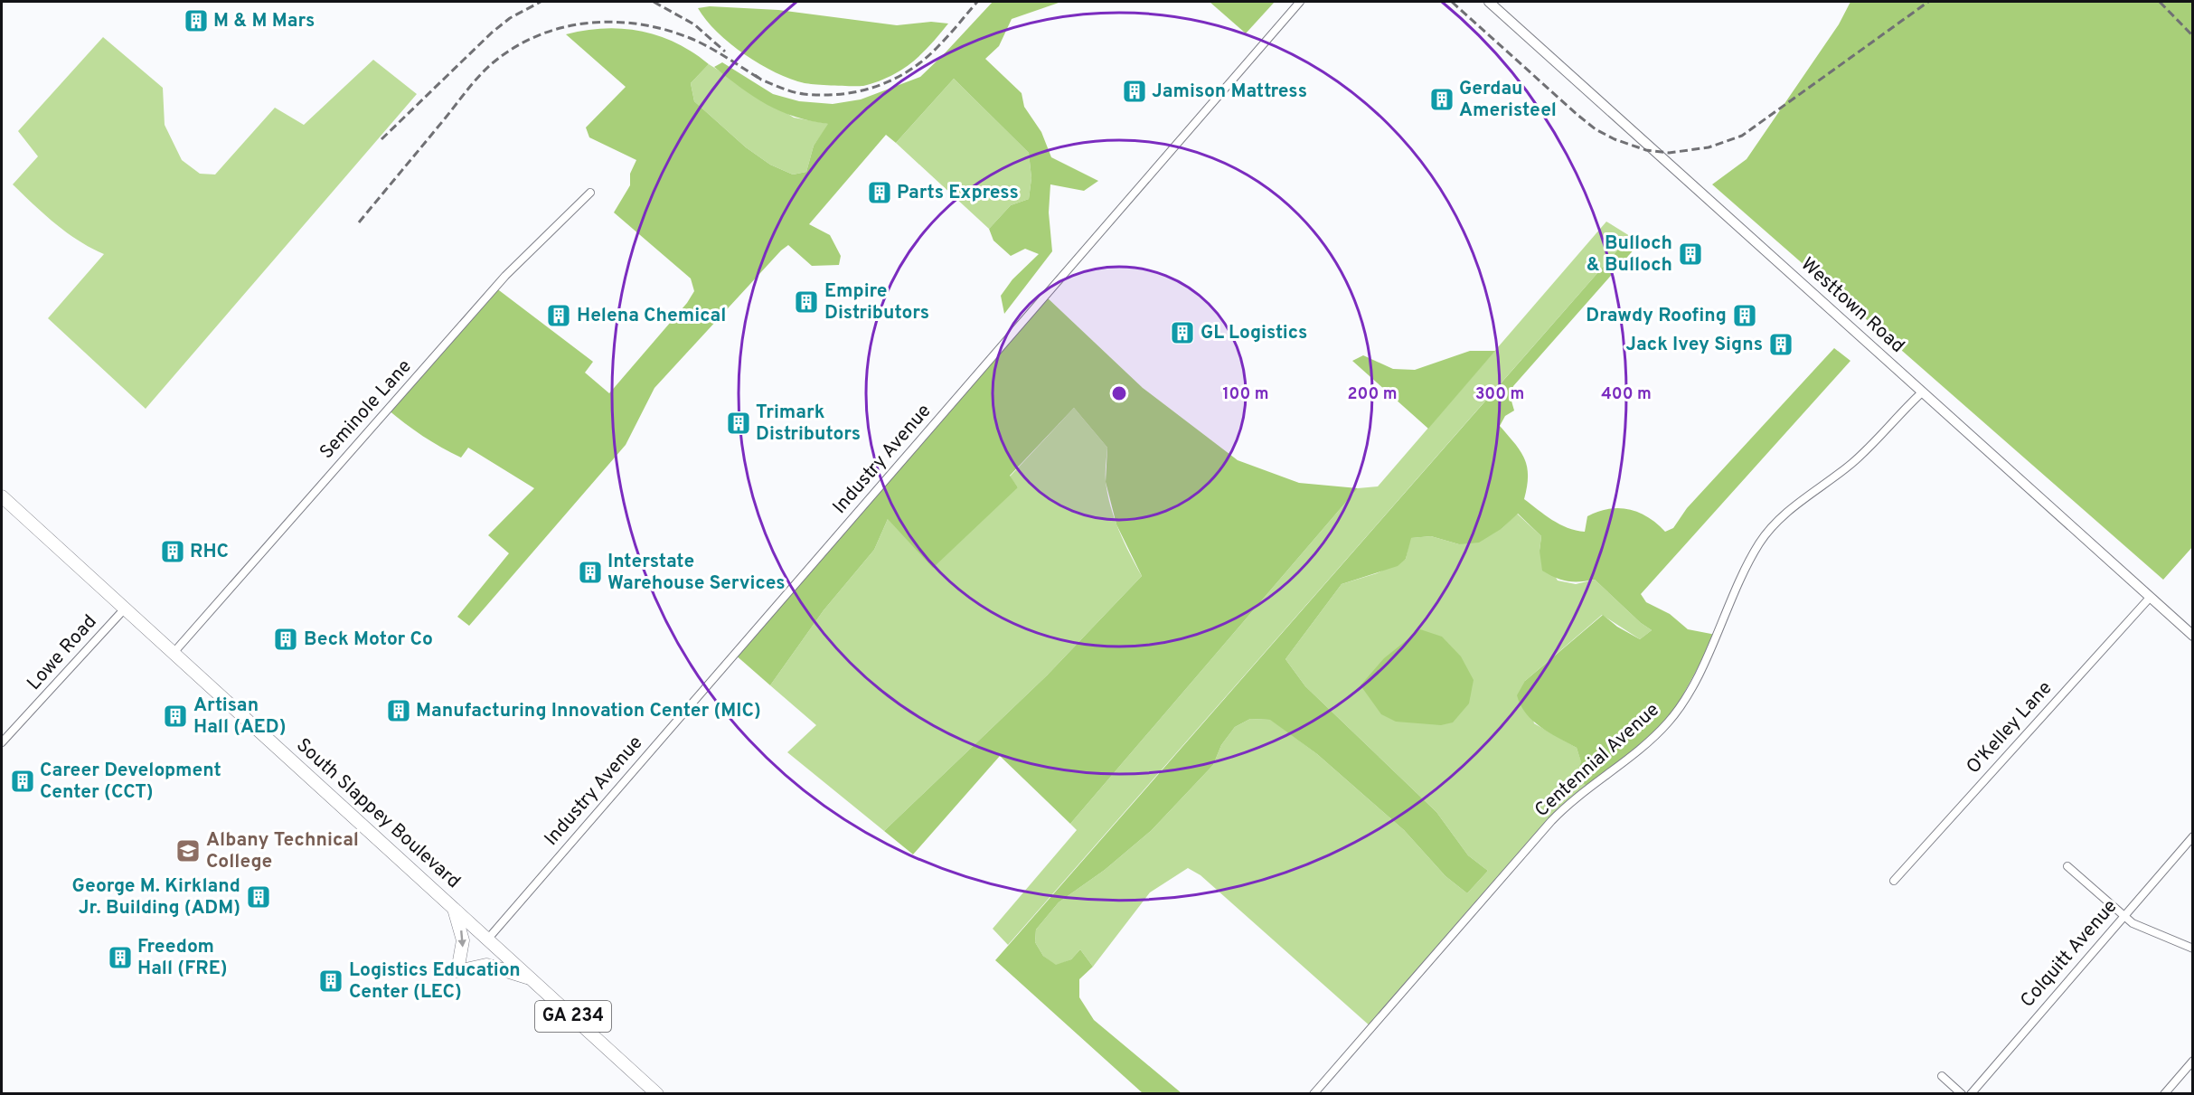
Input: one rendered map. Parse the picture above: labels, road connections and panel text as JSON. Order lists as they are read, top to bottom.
{
  "streets": {
    "main road": ["South Slappey Boulevard", "GA 234"],
    "street": [
      "Westtown Road",
      "Seminole Lane",
      "Industry Avenue",
      "Lowe Road",
      "O'Kelley Lane",
      "Centennial Avenue",
      "Colquitt Avenue"
    ]
  },
  "crossings": [
    ["Westtown Road", "O'Kelley Lane"],
    ["Westtown Road", "Centennial Avenue"],
    ["Seminole Lane", "South Slappey Boulevard"],
    ["Industry Avenue", "South Slappey Boulevard"],
    ["Lowe Road", "South Slappey Boulevard"]
  ],
  "places": {
    "building": [
      "M & M Mars",
      "Jamison Mattress",
      "Gerdau Ameristeel",
      "Parts Express",
      "Bulloch & Bulloch",
      "Empire Distributors",
      "Helena Chemical",
      "Drawdy Roofing",
      "GL Logistics",
      "Jack Ivey Signs",
      "Trimark Distributors",
      "RHC",
      "Interstate Warehouse Services",
      "Beck Motor Co",
      "Manufacturing Innovation Center (MIC)",
      "Artisan Hall (AED)",
      "Career Development Center (CCT)",
      "George M. Kirkland Jr. Building (ADM)",
      "Freedom Hall (FRE)",
      "Logistics Education Center (LEC)"
    ],
    "school or university": ["Albany Technical College"]
  },
  "rings": [
    "100 m",
    "200 m",
    "300 m",
    "400 m"
  ]
}
